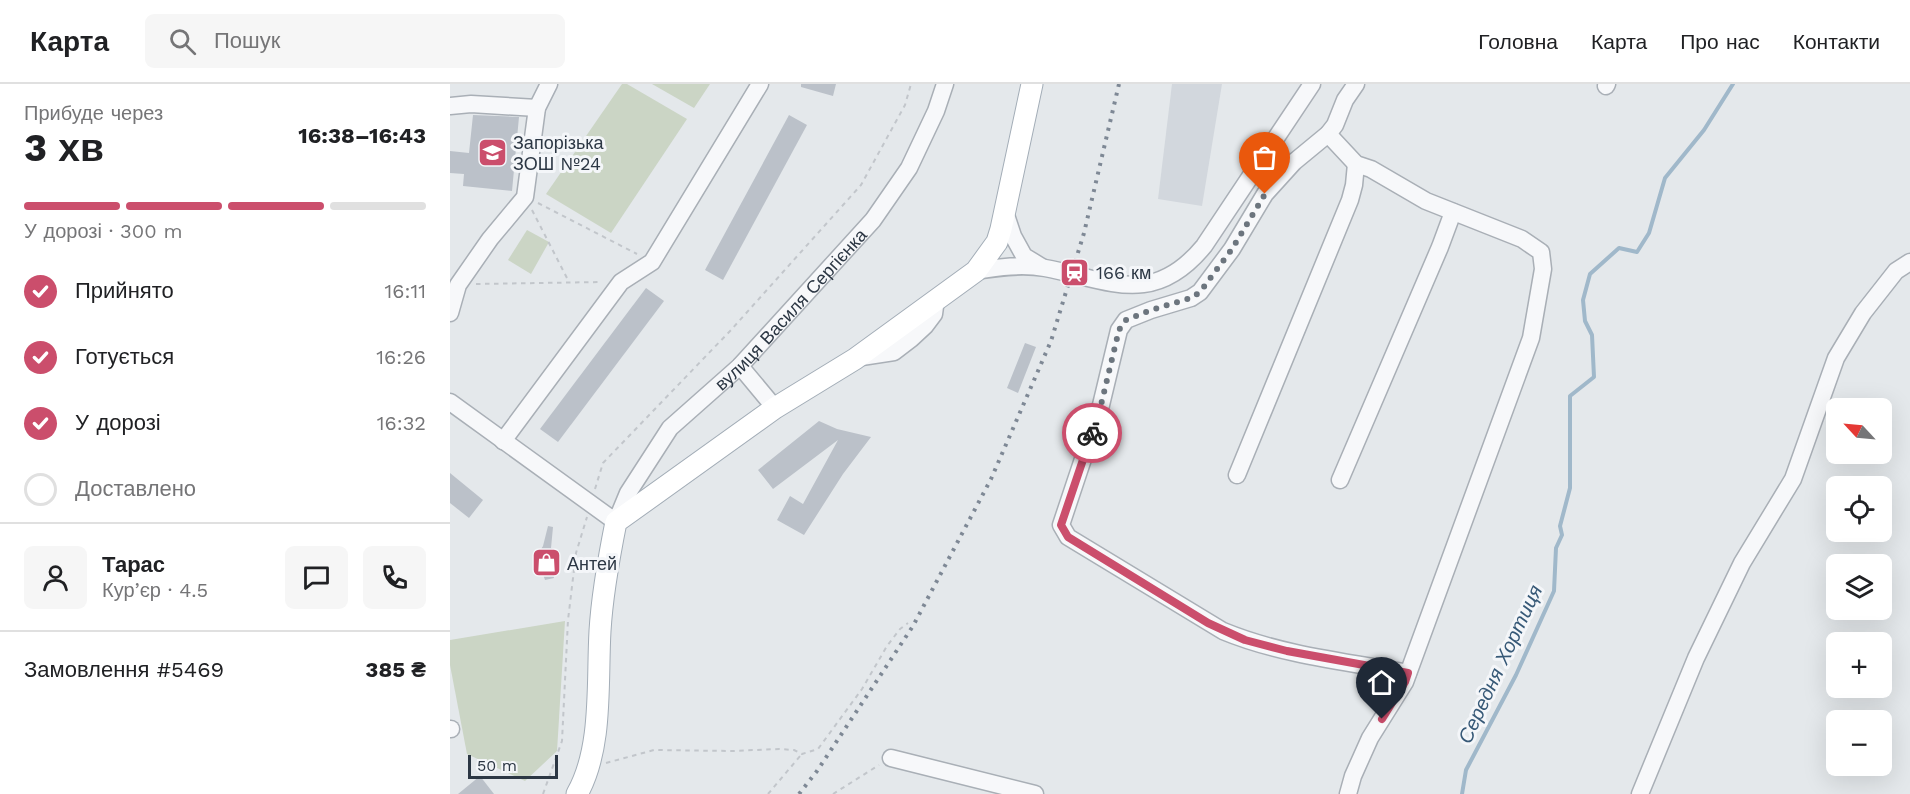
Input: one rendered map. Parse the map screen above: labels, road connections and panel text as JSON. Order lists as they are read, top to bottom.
{
  "streets": {
    "main road": ["вулиця Василя Сергієнка"]
  },
  "water": ["Середня Хортиця"],
  "places": {
    "school or university": ["Запорізька ЗОШ №24"],
    "station": ["166 км"],
    "shop": ["Антей"]
  },
  "scale_bar": "50 m",
  "north": "top left",
  "page": {
    "header": "Карта",
    "search": "Пошук",
    "nav": [
      "Головна",
      "Карта",
      "Про нас",
      "Контакти"
    ],
    "heading": ["3 хв", "Прибуде через", "16:38–16:43"],
    "panel": [
      "Тарас",
      "Кур’єр · 4.5",
      "Замовлення #5469",
      "385 ₴"
    ],
    "bar": "У дорозі · 300 m",
    "list": [
      ["Прийнято", "16:11"],
      ["Готується", "16:26"],
      ["У дорозі", "16:32"],
      "Доставлено"
    ],
    "map_buttons": ["+", "−"],
    "scale": "50 m"
  }
}
